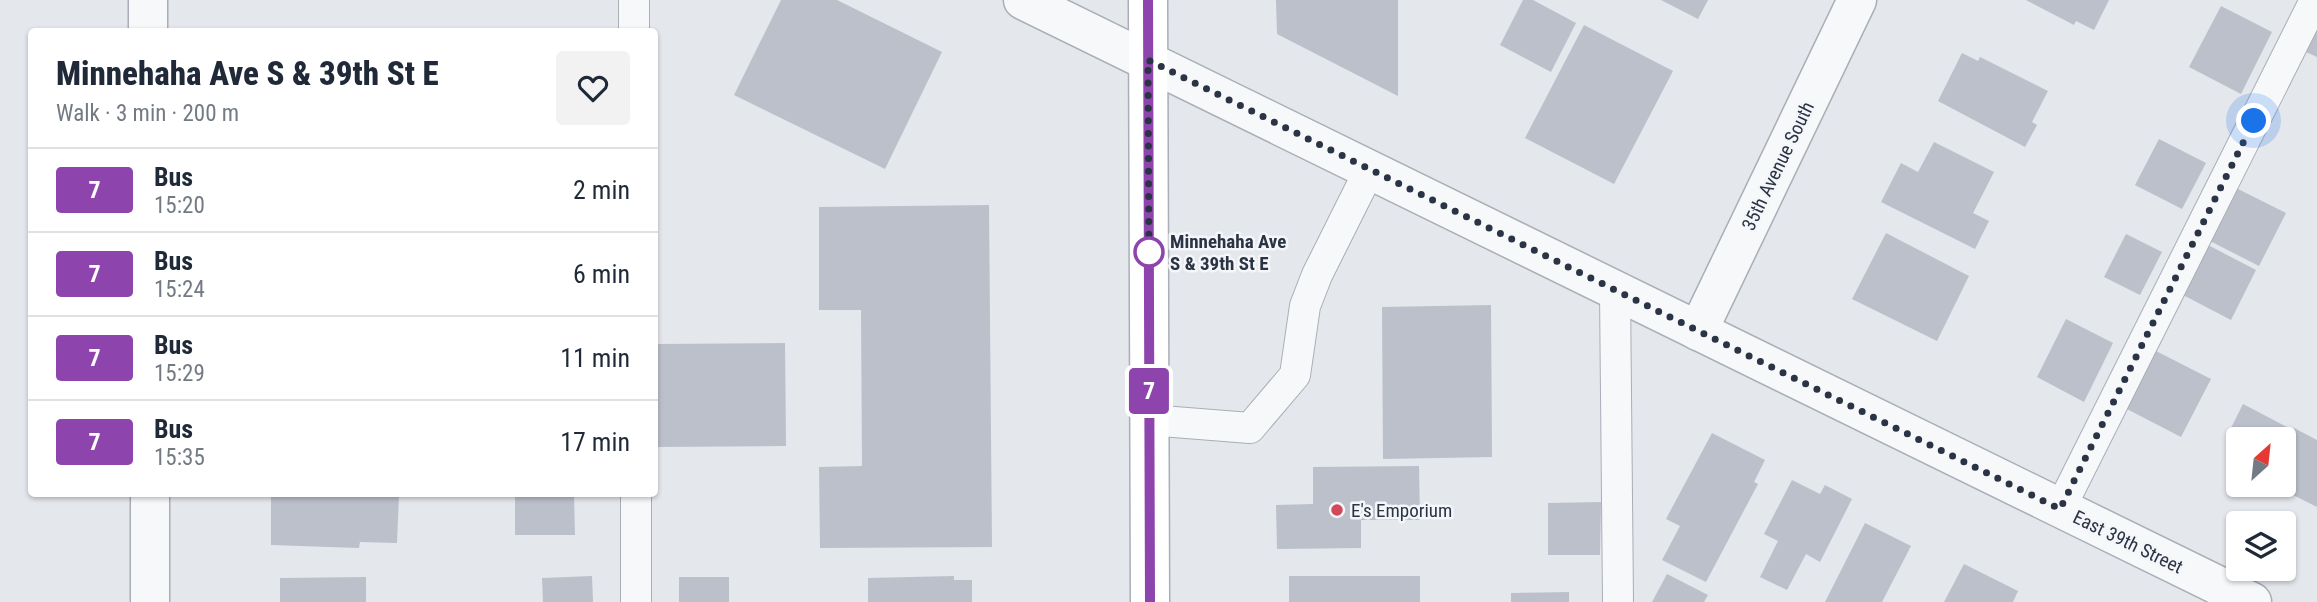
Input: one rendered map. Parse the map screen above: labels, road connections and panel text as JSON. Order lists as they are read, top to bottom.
{
  "streets": {
    "street": ["35th Avenue South", "East 39th Street"]
  },
  "crossings": [
    ["35th Avenue South", "East 39th Street"]
  ],
  "places": ["Minnehaha Ave S & 39th St E", "E's Emporium"],
  "lines": ["bus line 7"],
  "north": "top right",
  "page": {
    "on_map": "7",
    "heading": ["Minnehaha Ave S & 39th St E", "Walk · 3 min · 200 m"],
    "list": [
      {
        "mark": "7",
        "name": "Bus",
        "note": "15:20",
        "value": "2 min"
      },
      {
        "mark": "7",
        "name": "Bus",
        "note": "15:24",
        "value": "6 min"
      },
      {
        "mark": "7",
        "name": "Bus",
        "note": "15:29",
        "value": "11 min"
      },
      {
        "mark": "7",
        "name": "Bus",
        "note": "15:35",
        "value": "17 min"
      }
    ]
  }
}
